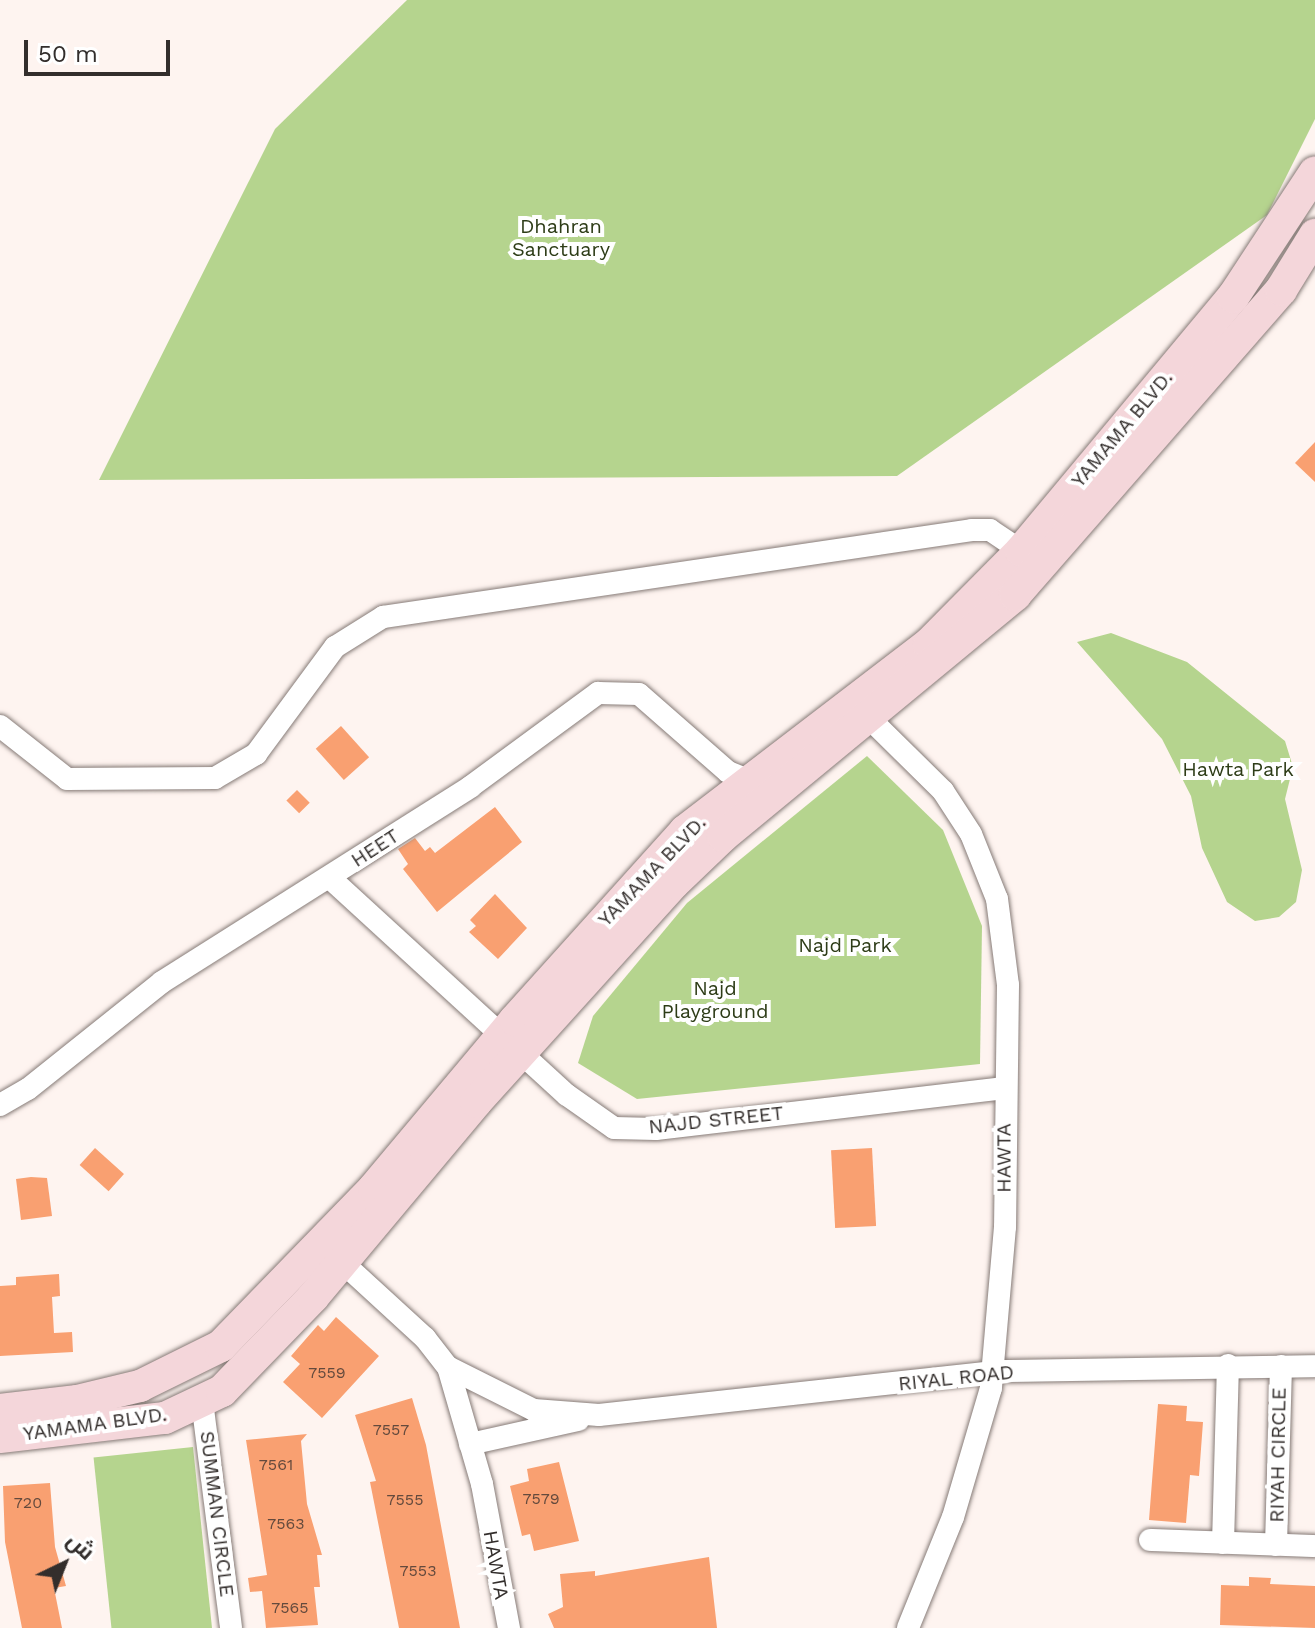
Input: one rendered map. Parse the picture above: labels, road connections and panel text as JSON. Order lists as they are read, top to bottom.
{
  "streets": {
    "main road": ["YAMAMA BLVD."],
    "street": [
      "HEET",
      "NAJD STREET",
      "HAWTA",
      "RIYAL ROAD",
      "RIYAH CIRCLE",
      "SUMMAN CIRCLE"
    ]
  },
  "crossings": [
    ["YAMAMA BLVD.", "HEET"],
    ["YAMAMA BLVD.", "NAJD STREET"],
    ["YAMAMA BLVD.", "HAWTA"],
    ["YAMAMA BLVD.", "SUMMAN CIRCLE"],
    ["HEET", "NAJD STREET"],
    ["NAJD STREET", "HAWTA"],
    ["HAWTA", "RIYAL ROAD"],
    ["RIYAL ROAD", "RIYAH CIRCLE"]
  ],
  "parks": [
    "Dhahran Sanctuary",
    "Hawta Park",
    "Najd Park",
    "Najd Playground"
  ],
  "house_numbers": [
    "7559",
    "7557",
    "7561",
    "7579",
    "7555",
    "720",
    "7563",
    "7553",
    "7565"
  ],
  "scale_bar": "50 m",
  "north": "top right"
}
